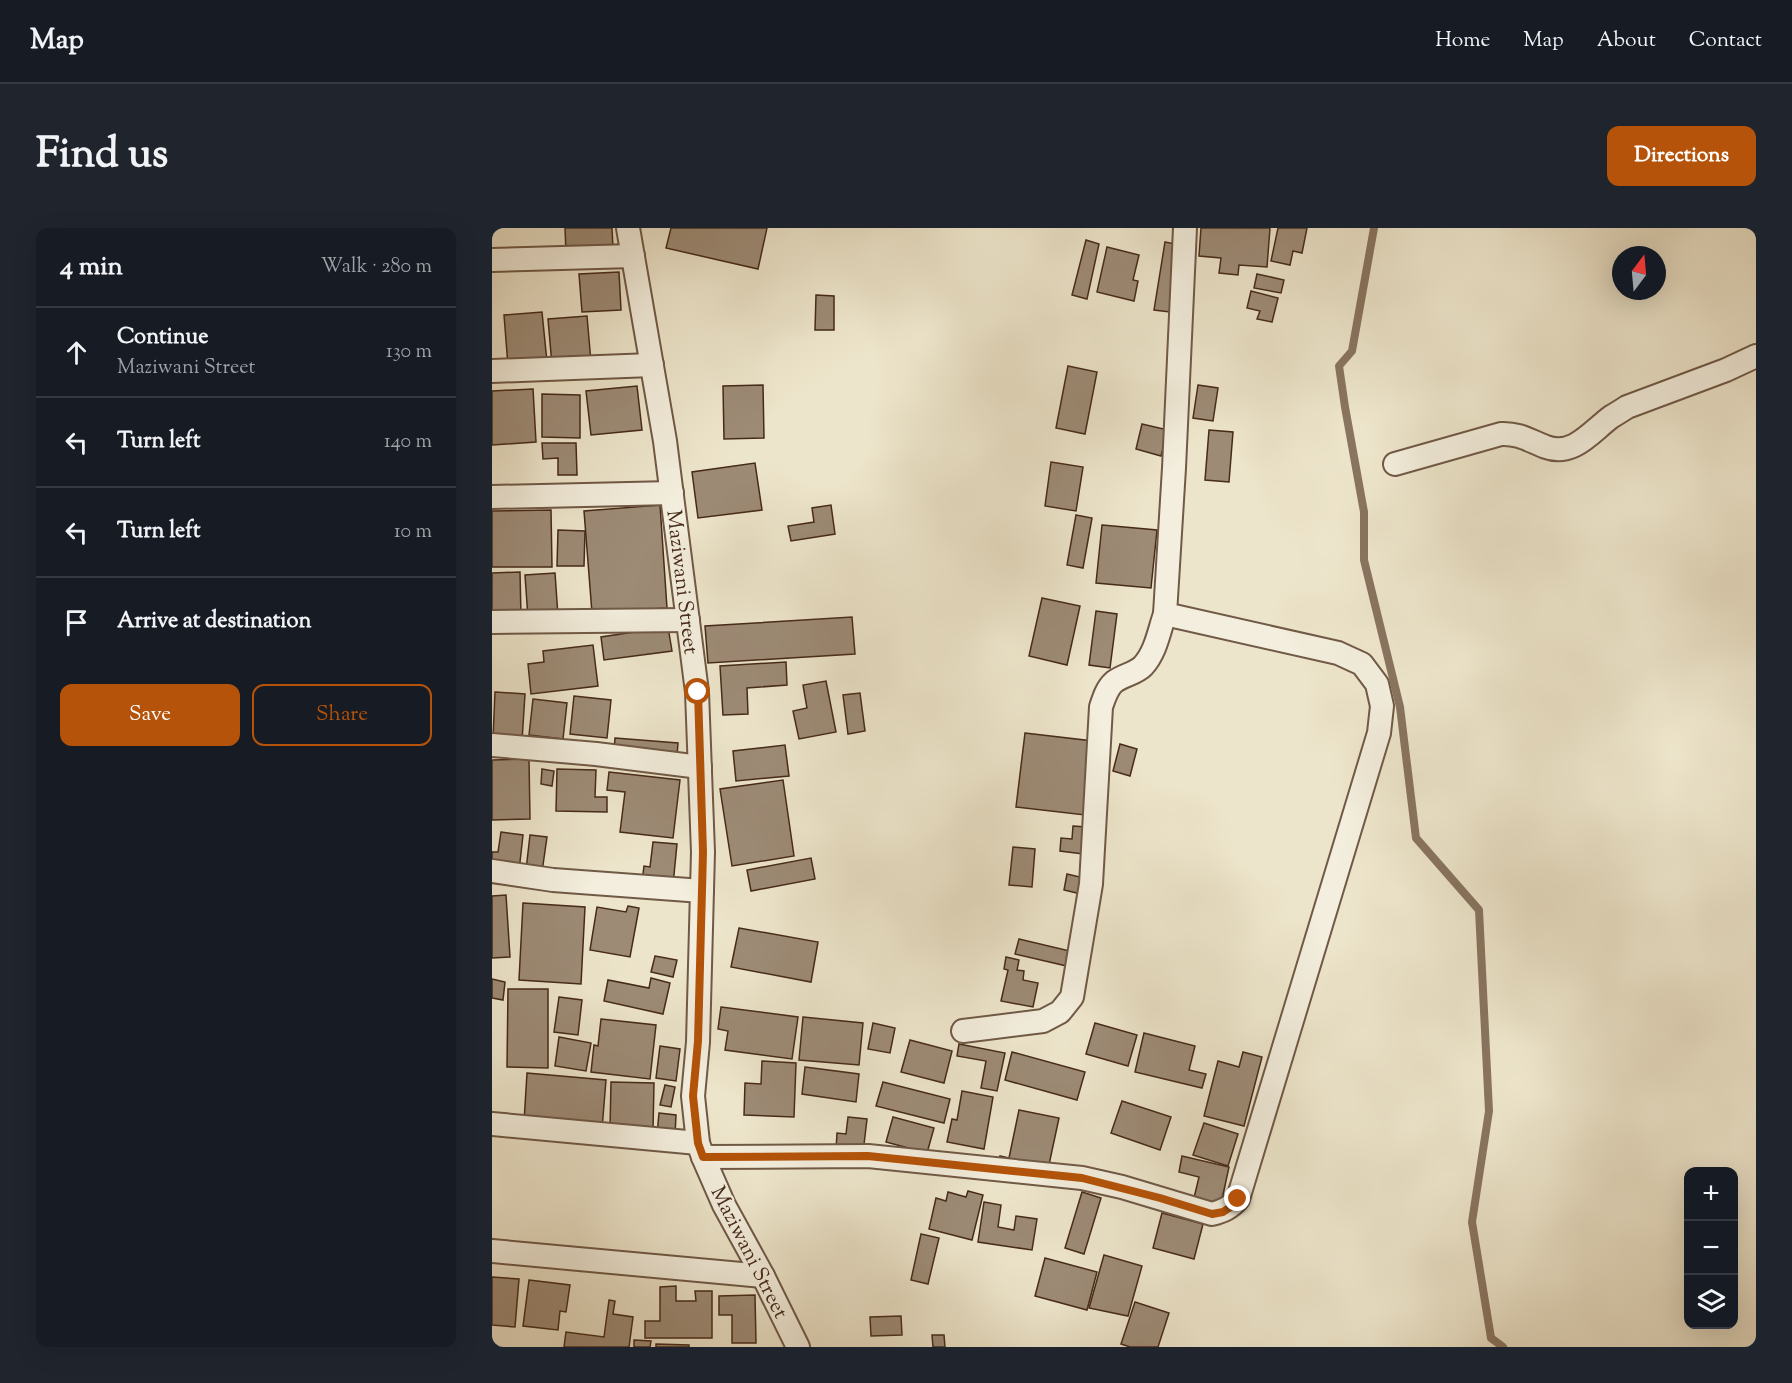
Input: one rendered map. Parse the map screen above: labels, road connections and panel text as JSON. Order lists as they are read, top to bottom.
{
  "streets": {
    "street": ["Maziwani Street"]
  },
  "north": "top",
  "page": {
    "header": "Map",
    "nav": [
      "Home",
      "Map",
      "About",
      "Contact"
    ],
    "title": "Find us",
    "buttons": [
      "Directions",
      ["Save", "Share"]
    ],
    "heading": ["4 min", "Walk · 280 m"],
    "list": [
      ["Continue", "Maziwani Street", "130 m"],
      ["Turn left", "140 m"],
      ["Turn left", "10 m"],
      "Arrive at destination"
    ],
    "map_buttons": ["+", "−"]
  }
}
